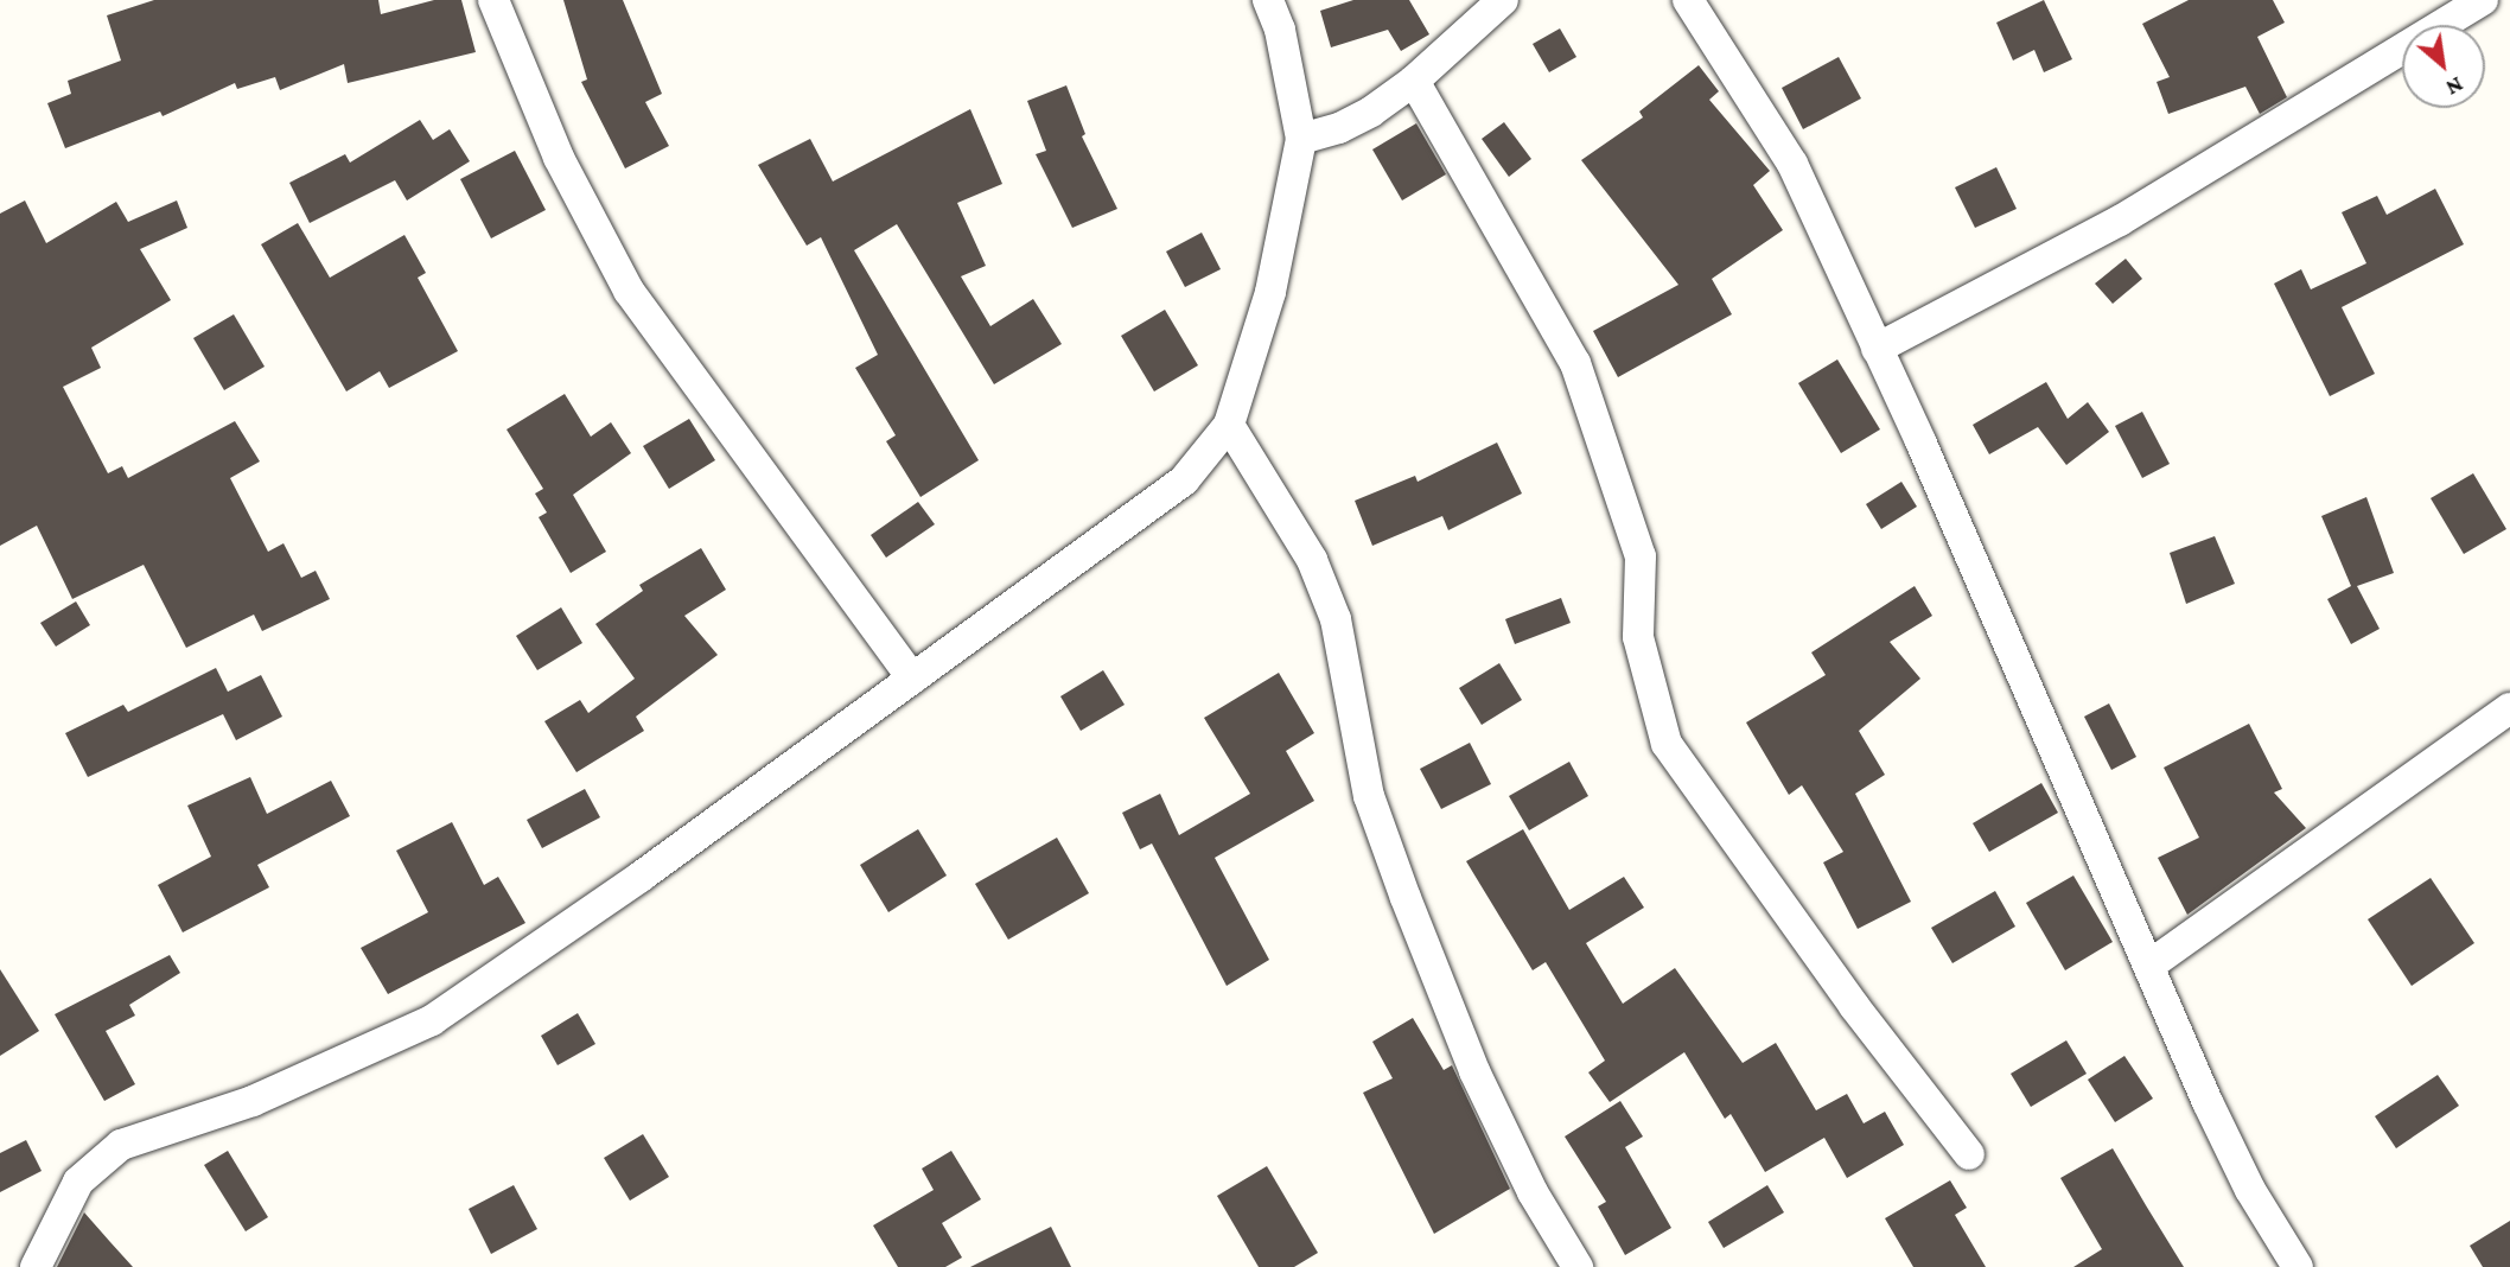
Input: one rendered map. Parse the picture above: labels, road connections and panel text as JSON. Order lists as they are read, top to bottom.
{
  "north": "bottom right"
}
